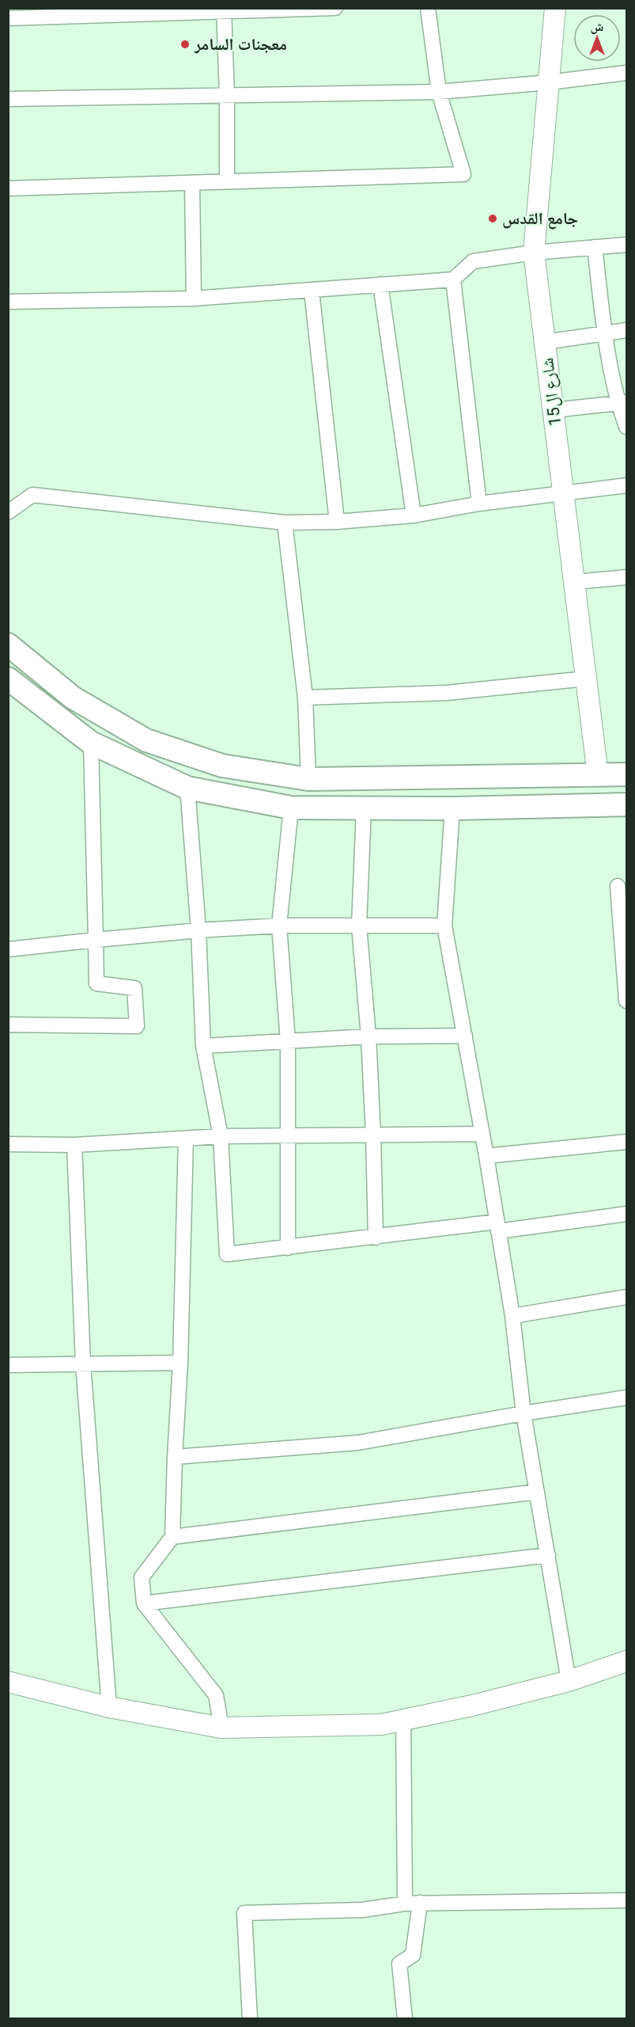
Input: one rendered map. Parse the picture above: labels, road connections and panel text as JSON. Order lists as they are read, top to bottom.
{
  "streets": {
    "main road": ["شارع ال15"]
  },
  "places": ["معجنات السامر", "جامع القدس"],
  "north": "top"
}
